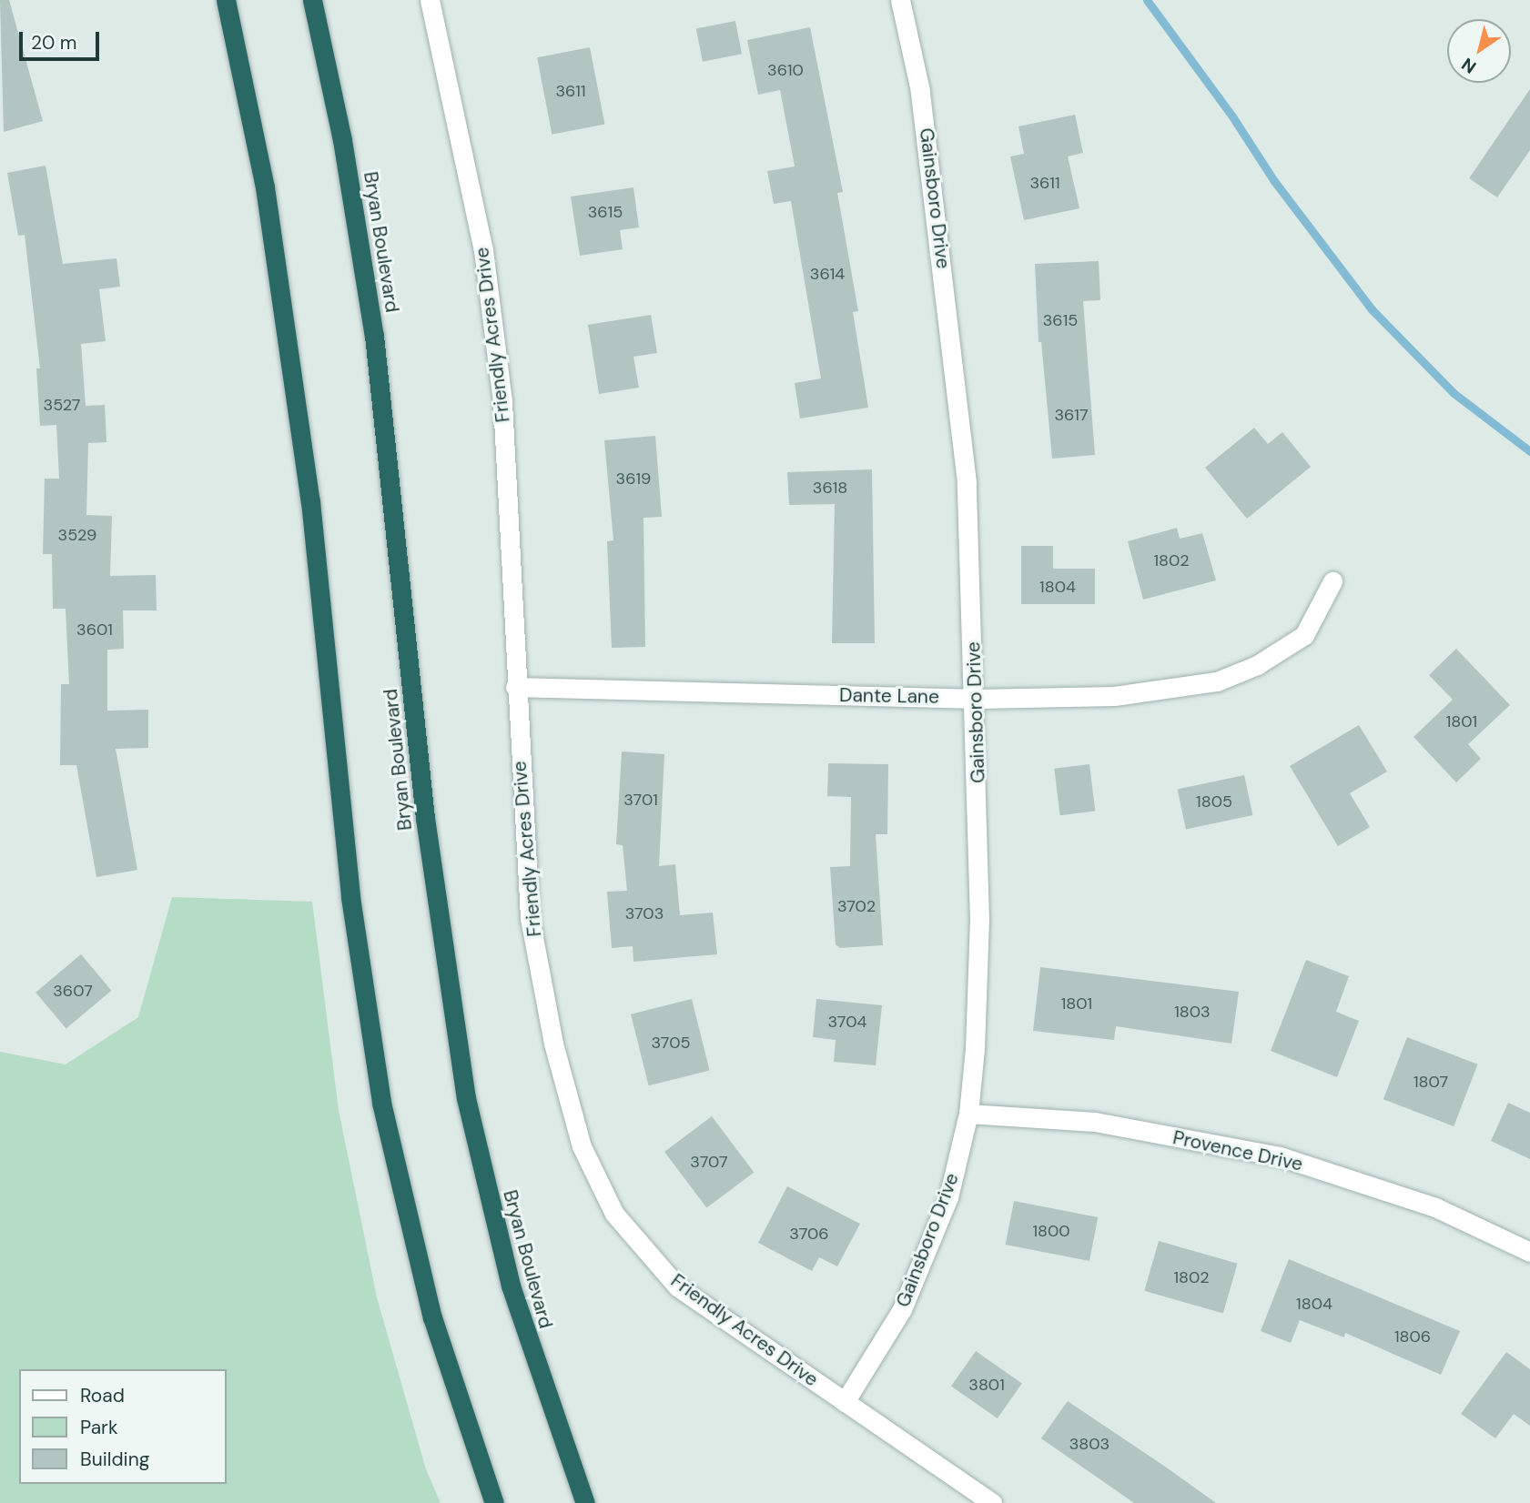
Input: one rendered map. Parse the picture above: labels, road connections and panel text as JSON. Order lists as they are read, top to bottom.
{
  "streets": {
    "highway": ["Bryan Boulevard"],
    "street": [
      "Gainsboro Drive",
      "Friendly Acres Drive",
      "Dante Lane",
      "Provence Drive"
    ]
  },
  "crossings": [
    ["Gainsboro Drive", "Friendly Acres Drive"],
    ["Gainsboro Drive", "Dante Lane"],
    ["Gainsboro Drive", "Provence Drive"],
    ["Friendly Acres Drive", "Dante Lane"]
  ],
  "house_numbers": [
    "3610",
    "3611",
    "3611",
    "3615",
    "3614",
    "3615",
    "3527",
    "3617",
    "3619",
    "3618",
    "3529",
    "1802",
    "1804",
    "3601",
    "1801",
    "3701",
    "1805",
    "3702",
    "3703",
    "3607",
    "1801",
    "1803",
    "3704",
    "3705",
    "1807",
    "3707",
    "1800",
    "3706",
    "1802",
    "1804",
    "1806",
    "3801",
    "3803"
  ],
  "legend": ["Road", "Park", "Building"],
  "scale_bar": "20 m",
  "north": "bottom left"
}
